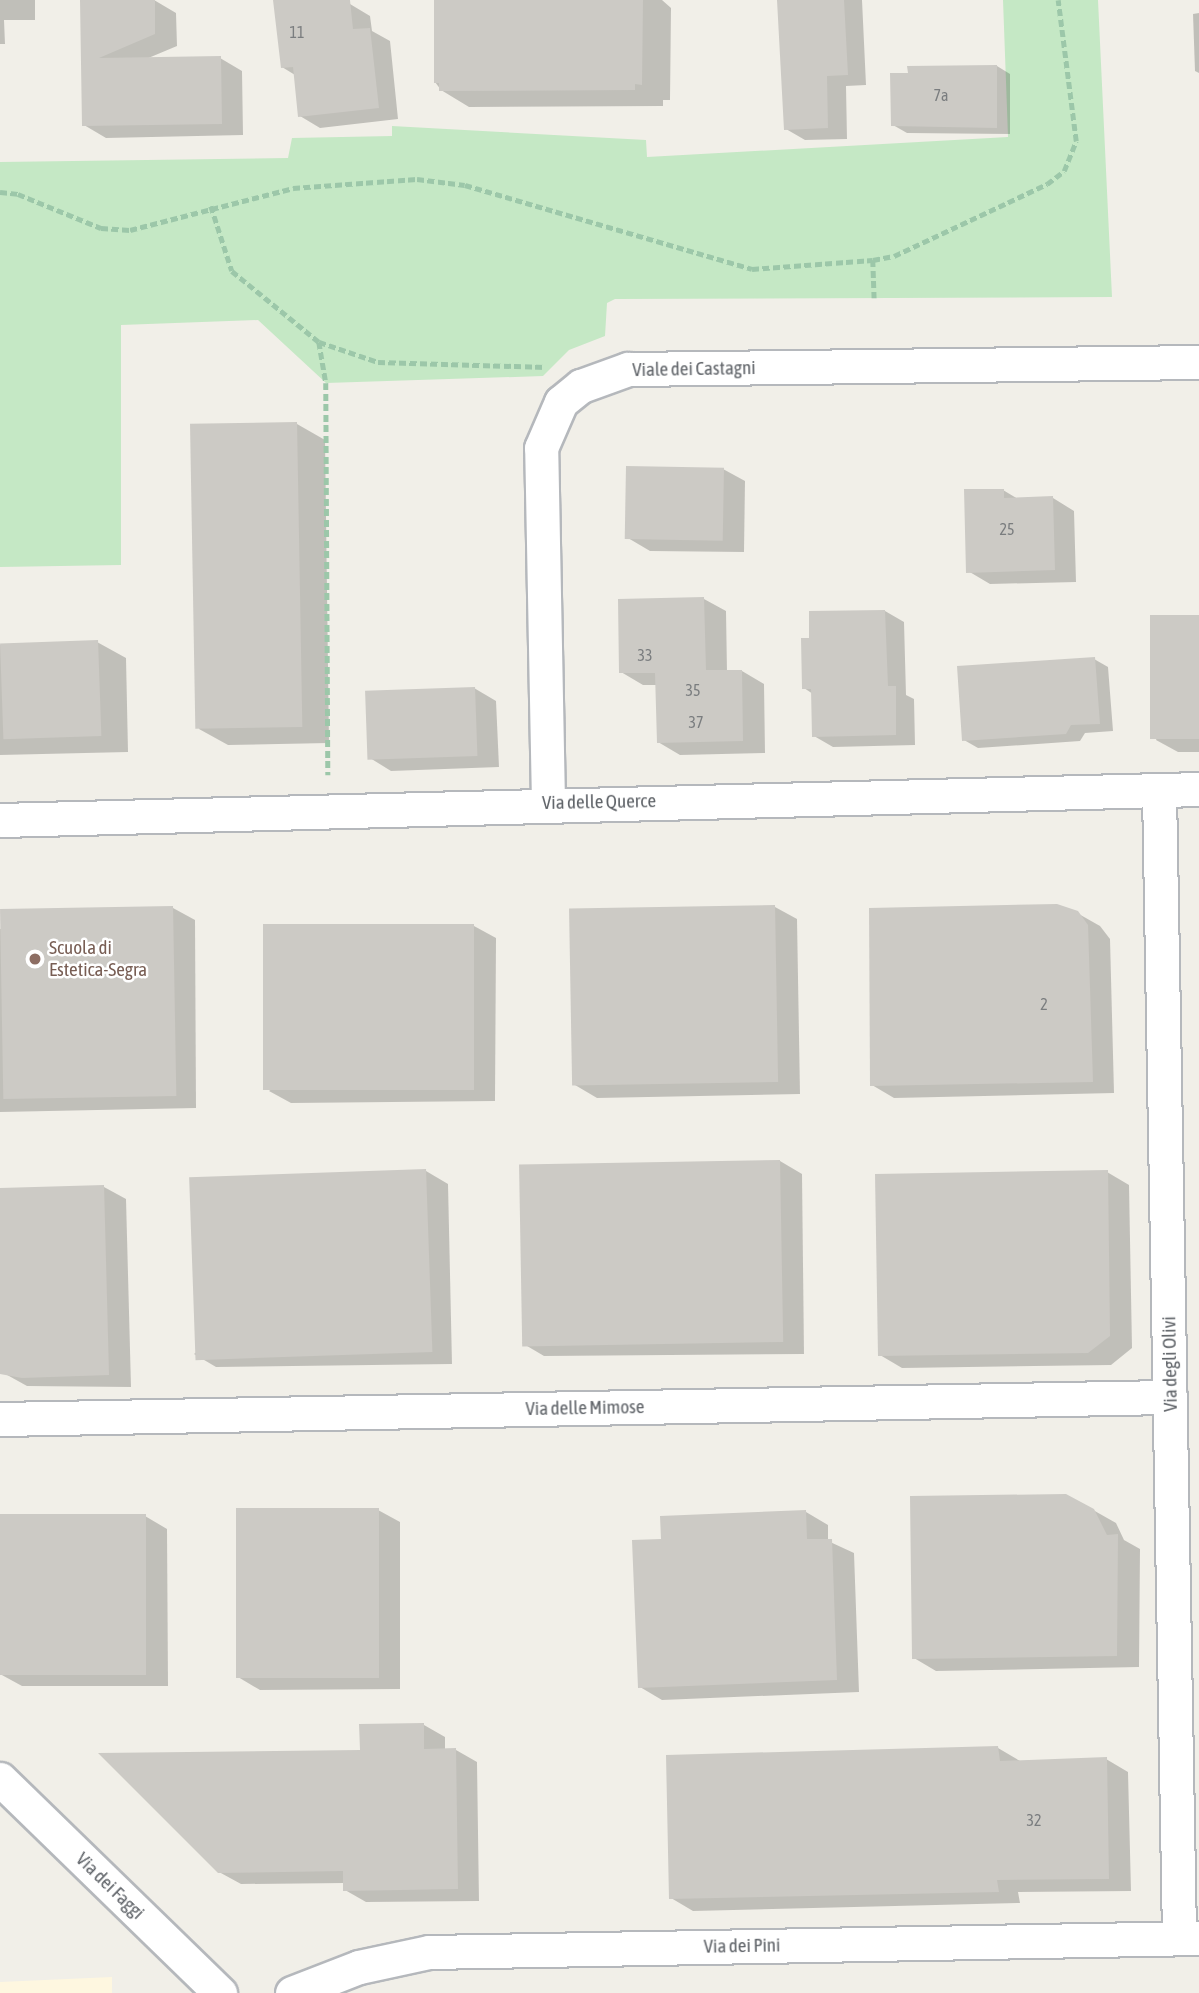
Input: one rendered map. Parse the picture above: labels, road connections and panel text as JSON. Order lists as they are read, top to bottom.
{
  "streets": {
    "street": [
      "Viale dei Castagni",
      "Via delle Querce",
      "Via degli Olivi",
      "Via delle Mimose",
      "Via dei Faggi",
      "Via dei Pini"
    ]
  },
  "crossings": [
    ["Viale dei Castagni", "Via delle Querce"],
    ["Via delle Querce", "Via degli Olivi"],
    ["Via degli Olivi", "Via delle Mimose"],
    ["Via degli Olivi", "Via dei Pini"]
  ],
  "places": ["Scuola di Estetica-Segra"],
  "house_numbers": [
    "11",
    "7a",
    "25",
    "33",
    "35",
    "37",
    "2",
    "32"
  ]
}
